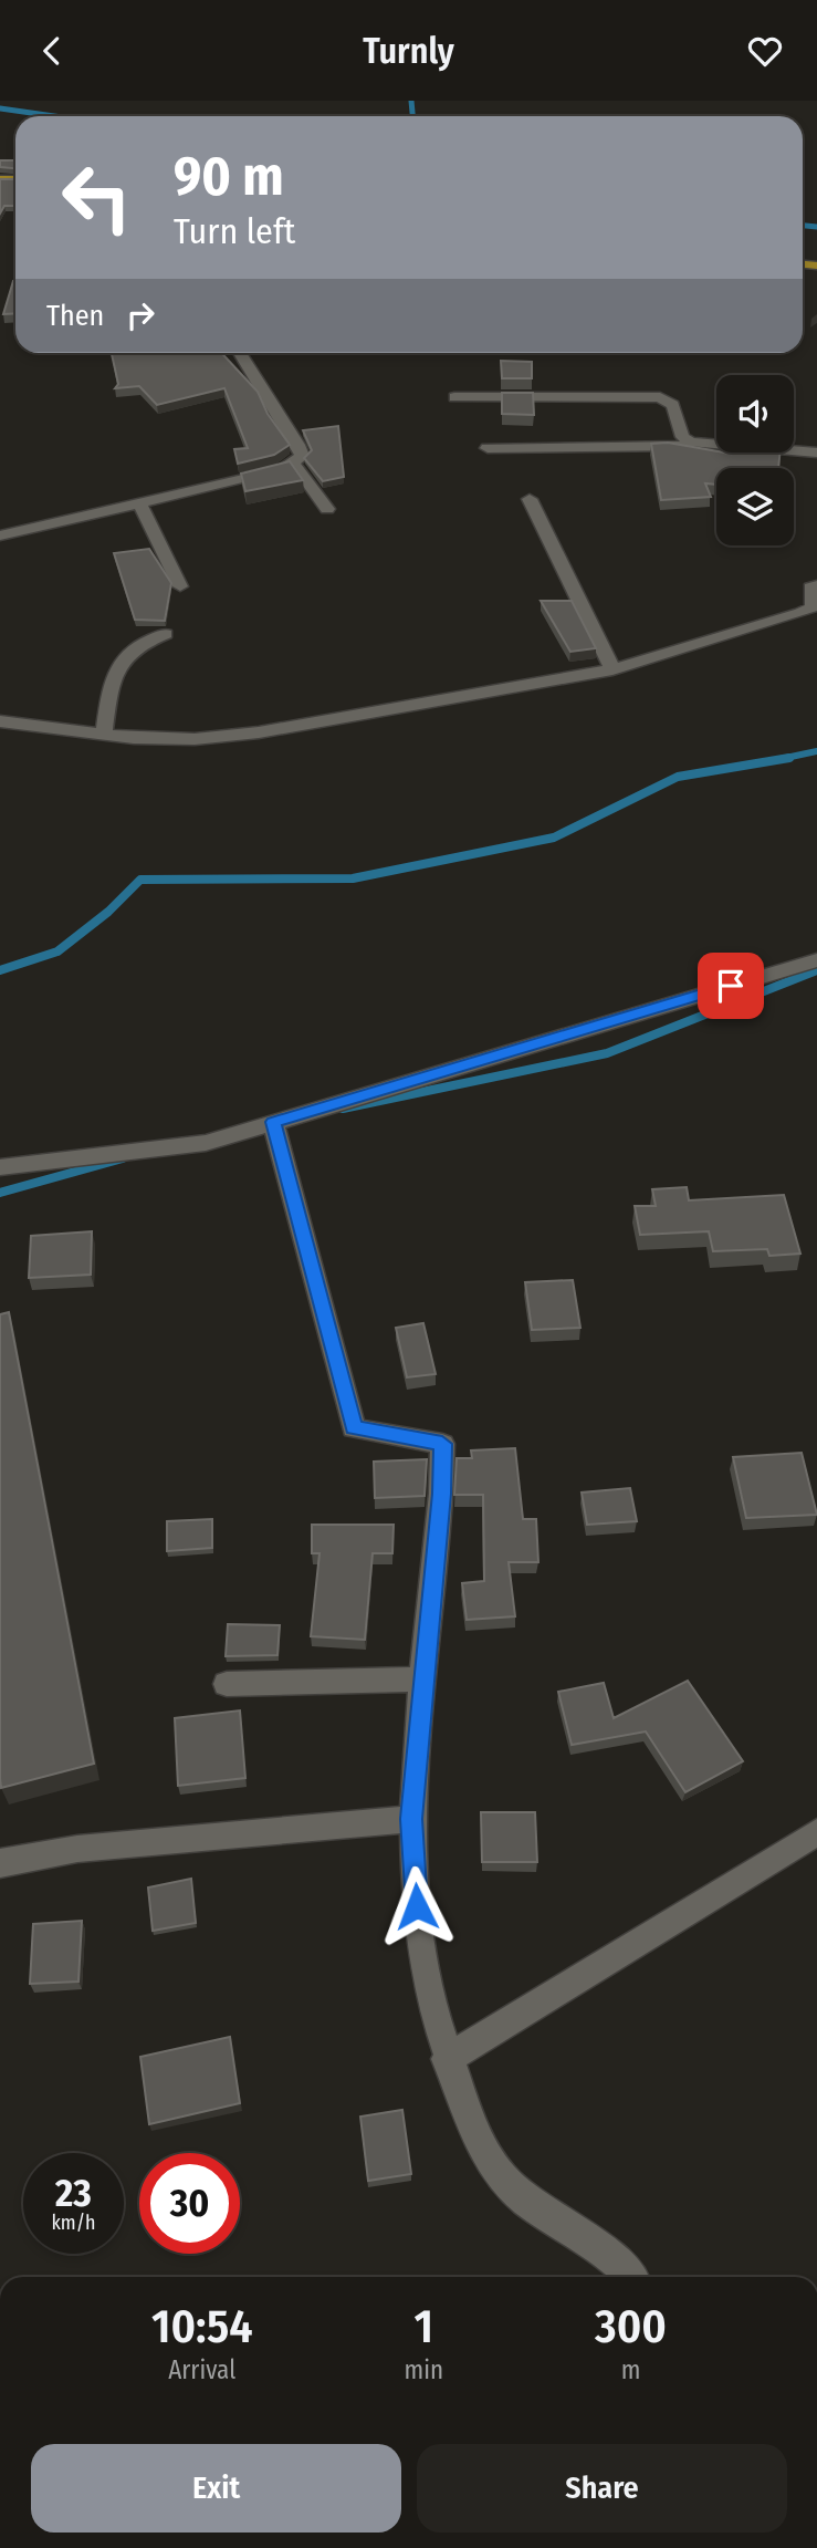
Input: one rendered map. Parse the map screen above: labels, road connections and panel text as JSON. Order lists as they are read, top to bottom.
{
  "page": {
    "header": "Turnly",
    "turn": ["90 m", "Turn left"],
    "then": "Then",
    "speed": "23 km/h",
    "limit": "30",
    "eta": [
      "10:54",
      "Arrival",
      "1",
      "min",
      "300",
      "m"
    ],
    "buttons": ["Exit", "Share"]
  }
}
